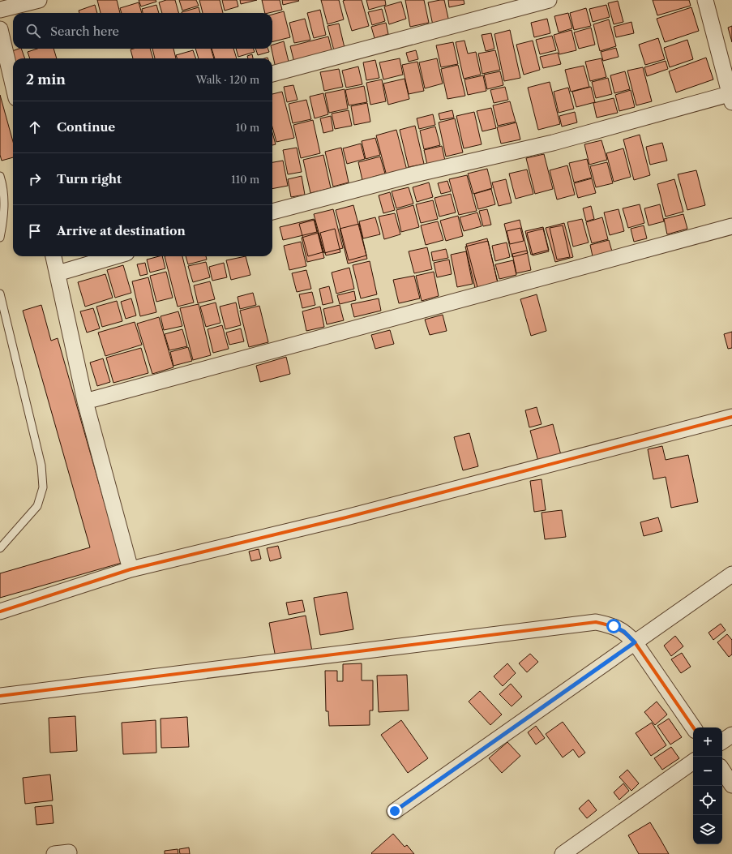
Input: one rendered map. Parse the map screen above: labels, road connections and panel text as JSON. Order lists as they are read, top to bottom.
{
  "page": {
    "search": "Search here",
    "heading": ["2 min", "Walk · 120 m"],
    "list": [
      ["Continue", "10 m"],
      ["Turn right", "110 m"],
      "Arrive at destination"
    ],
    "map_buttons": ["+", "−"]
  }
}
